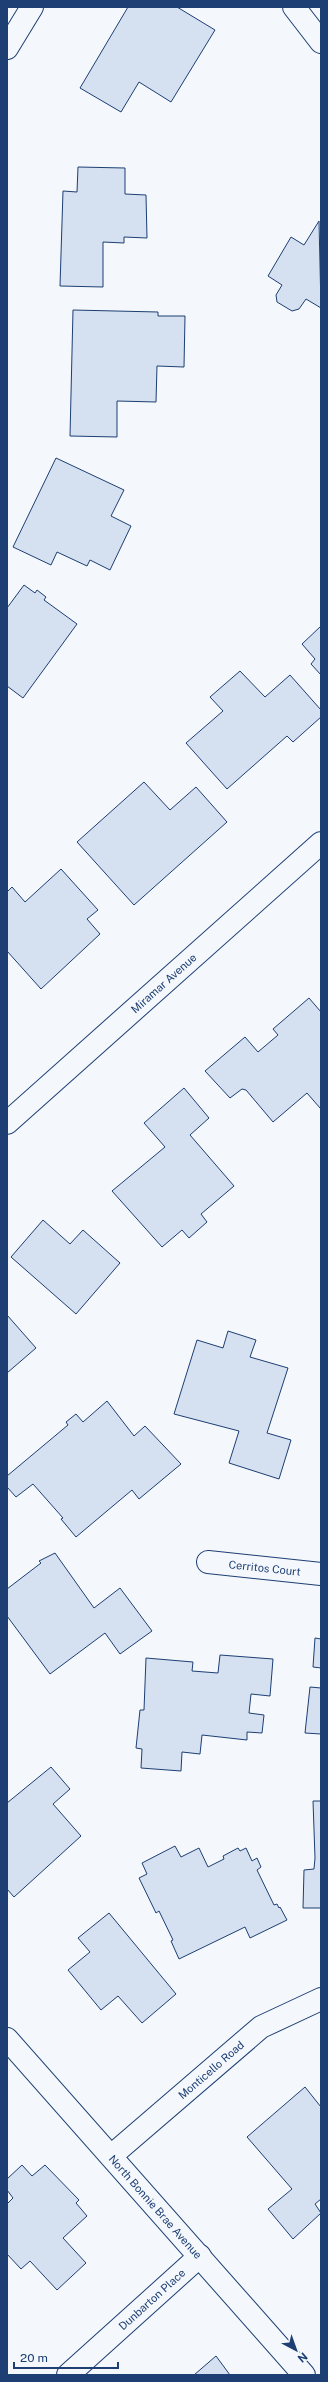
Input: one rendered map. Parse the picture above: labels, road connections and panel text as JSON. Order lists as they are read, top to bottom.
{
  "streets": {
    "street": [
      "Miramar Avenue",
      "Cerritos Court",
      "Monticello Road",
      "North Bonnie Brae Avenue",
      "Dunbarton Place"
    ]
  },
  "crossings": [
    ["Monticello Road", "North Bonnie Brae Avenue"],
    ["North Bonnie Brae Avenue", "Dunbarton Place"]
  ],
  "scale_bar": "20 m",
  "north": "bottom right"
}
